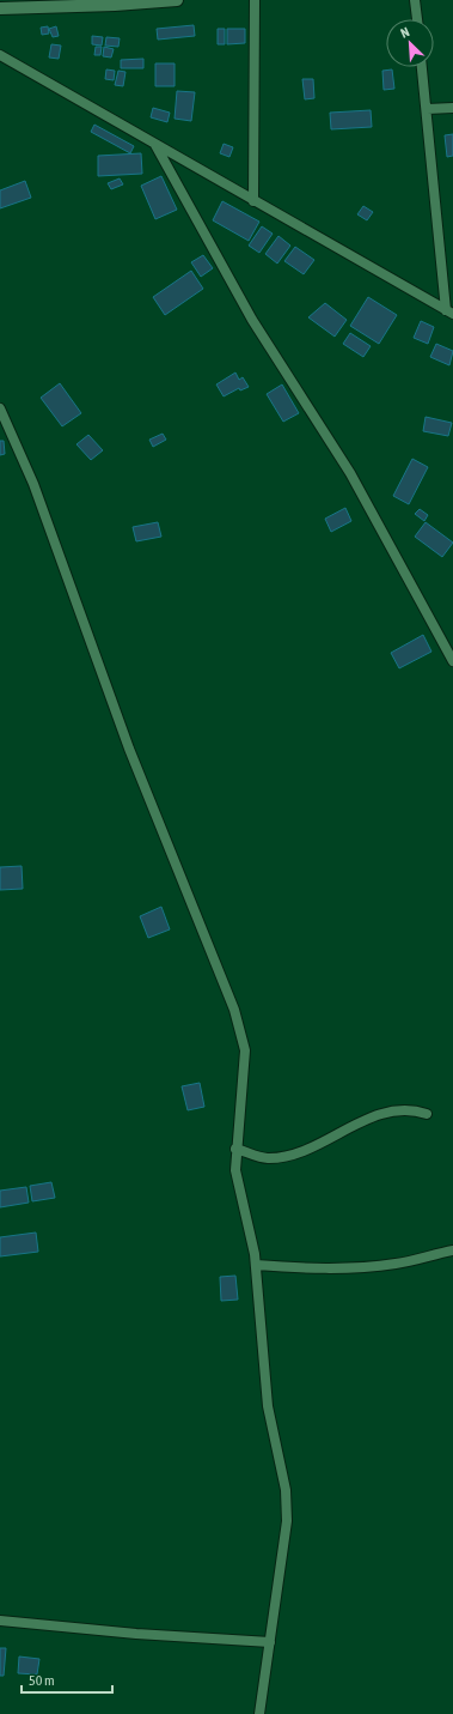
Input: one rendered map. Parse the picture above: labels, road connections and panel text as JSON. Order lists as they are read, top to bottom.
{
  "scale_bar": "50 m",
  "north": "top left"
}
